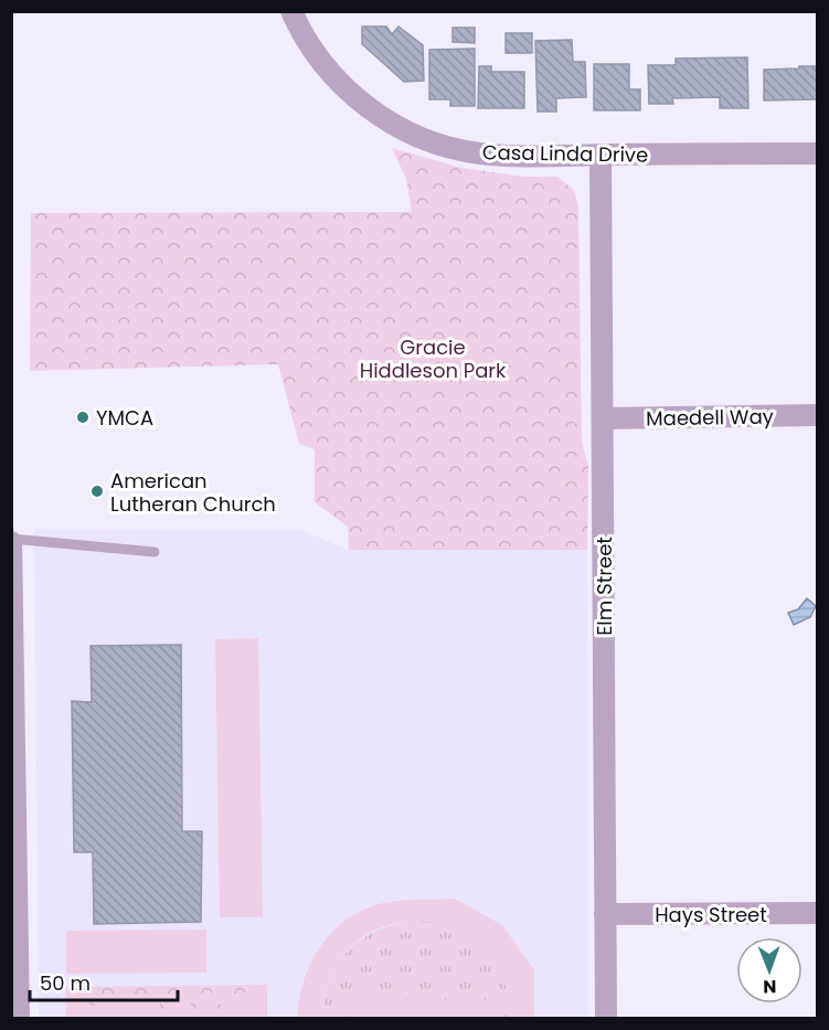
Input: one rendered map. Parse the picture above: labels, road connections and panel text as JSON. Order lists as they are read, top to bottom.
{
  "streets": {
    "street": [
      "Casa Linda Drive",
      "Maedell Way",
      "Elm Street",
      "Hays Street"
    ]
  },
  "crossings": [
    ["Casa Linda Drive", "Elm Street"],
    ["Maedell Way", "Elm Street"],
    ["Elm Street", "Hays Street"]
  ],
  "parks": ["Gracie Hiddleson Park"],
  "places": ["YMCA", "American Lutheran Church"],
  "scale_bar": "50 m",
  "north": "bottom"
}
